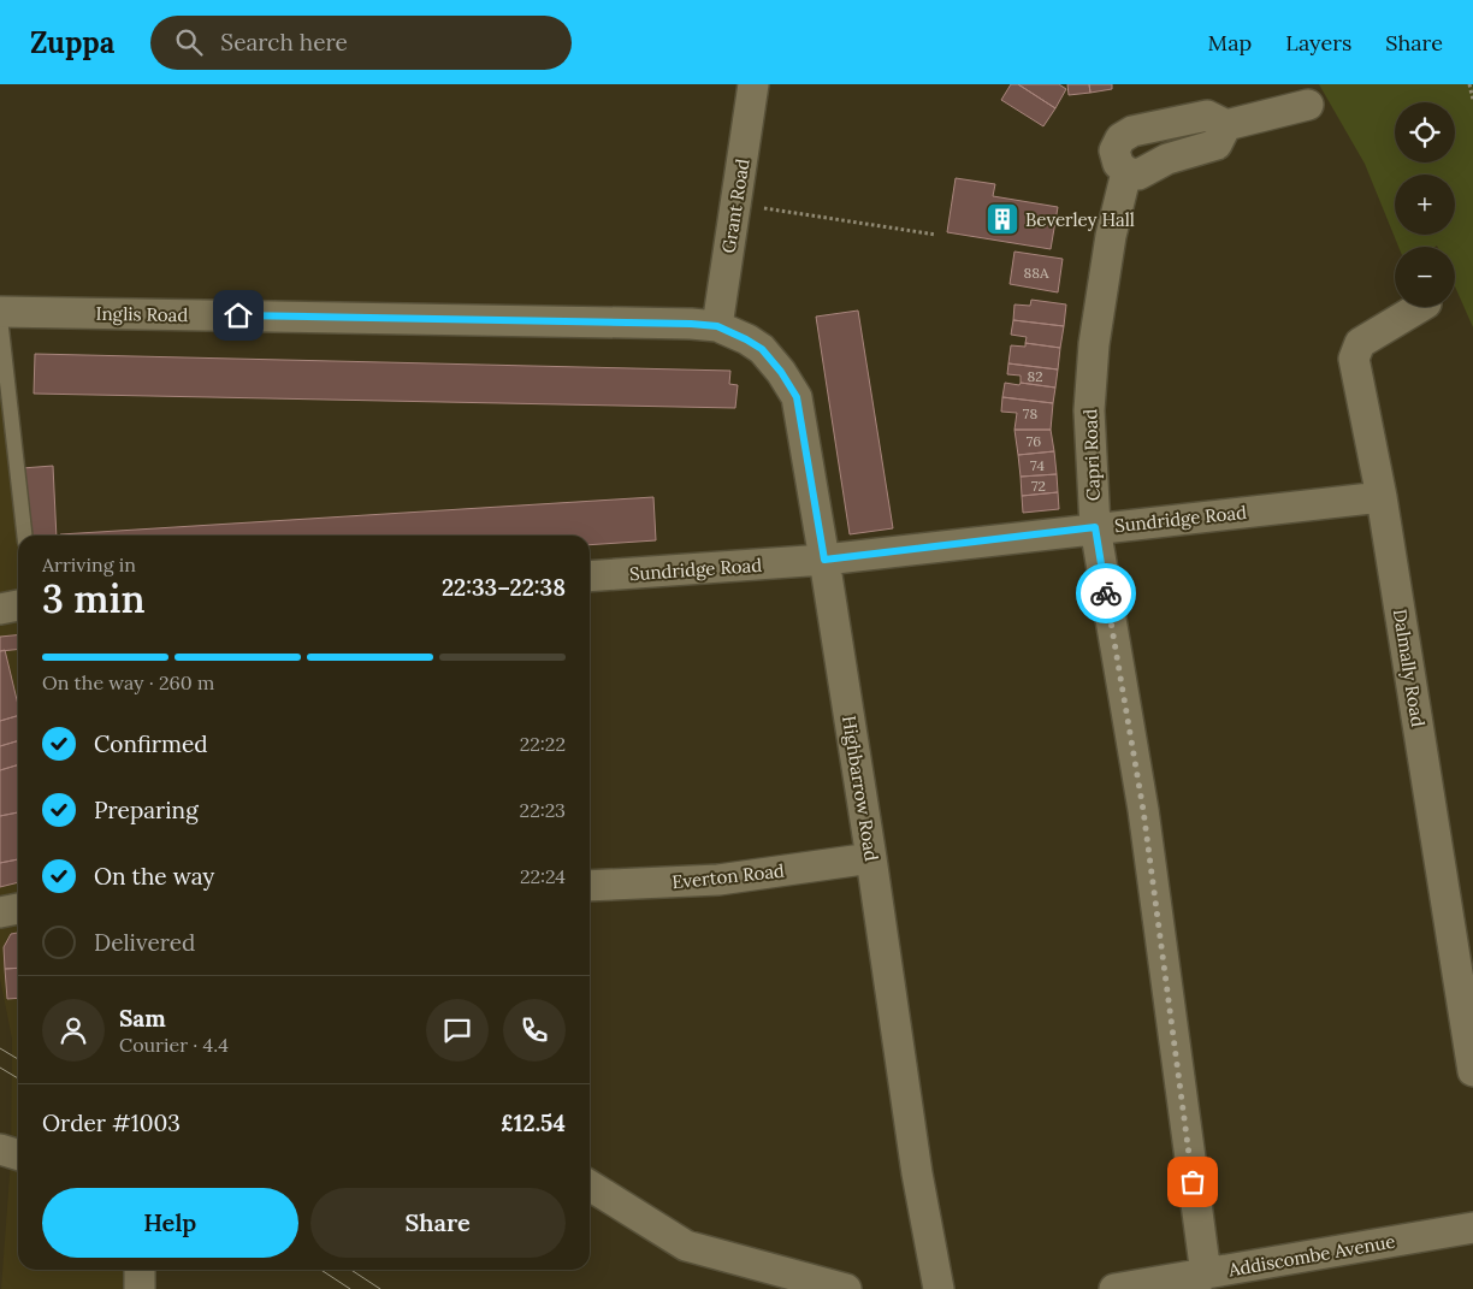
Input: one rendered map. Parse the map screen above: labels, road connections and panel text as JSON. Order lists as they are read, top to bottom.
{
  "streets": {
    "street": [
      "Grant Road",
      "Inglis Road",
      "Capri Road",
      "Sundridge Road",
      "Dalmally Road",
      "Highbarrow Road",
      "Everton Road",
      "Addiscombe Avenue"
    ]
  },
  "crossings": [
    ["Grant Road", "Inglis Road"],
    ["Grant Road", "Highbarrow Road"],
    ["Inglis Road", "Highbarrow Road"],
    ["Capri Road", "Sundridge Road"],
    ["Capri Road", "Addiscombe Avenue"],
    ["Sundridge Road", "Dalmally Road"],
    ["Sundridge Road", "Highbarrow Road"],
    ["Highbarrow Road", "Everton Road"]
  ],
  "places": {
    "building": ["Beverley Hall"]
  },
  "house_numbers": [
    "88A",
    "82",
    "78",
    "76",
    "74",
    "72"
  ],
  "page": {
    "header": "Zuppa",
    "search": "Search here",
    "nav": ["Map", "Layers", "Share"],
    "map_buttons": ["+", "−"],
    "heading": ["3 min", "Arriving in", "22:33–22:38"],
    "panel": [
      "Sam",
      "Courier · 4.4",
      "Order #1003",
      "£12.54"
    ],
    "bar": "On the way · 260 m",
    "list": [
      ["Confirmed", "22:22"],
      ["Preparing", "22:23"],
      ["On the way", "22:24"],
      "Delivered"
    ],
    "buttons": ["Help", "Share"]
  }
}
